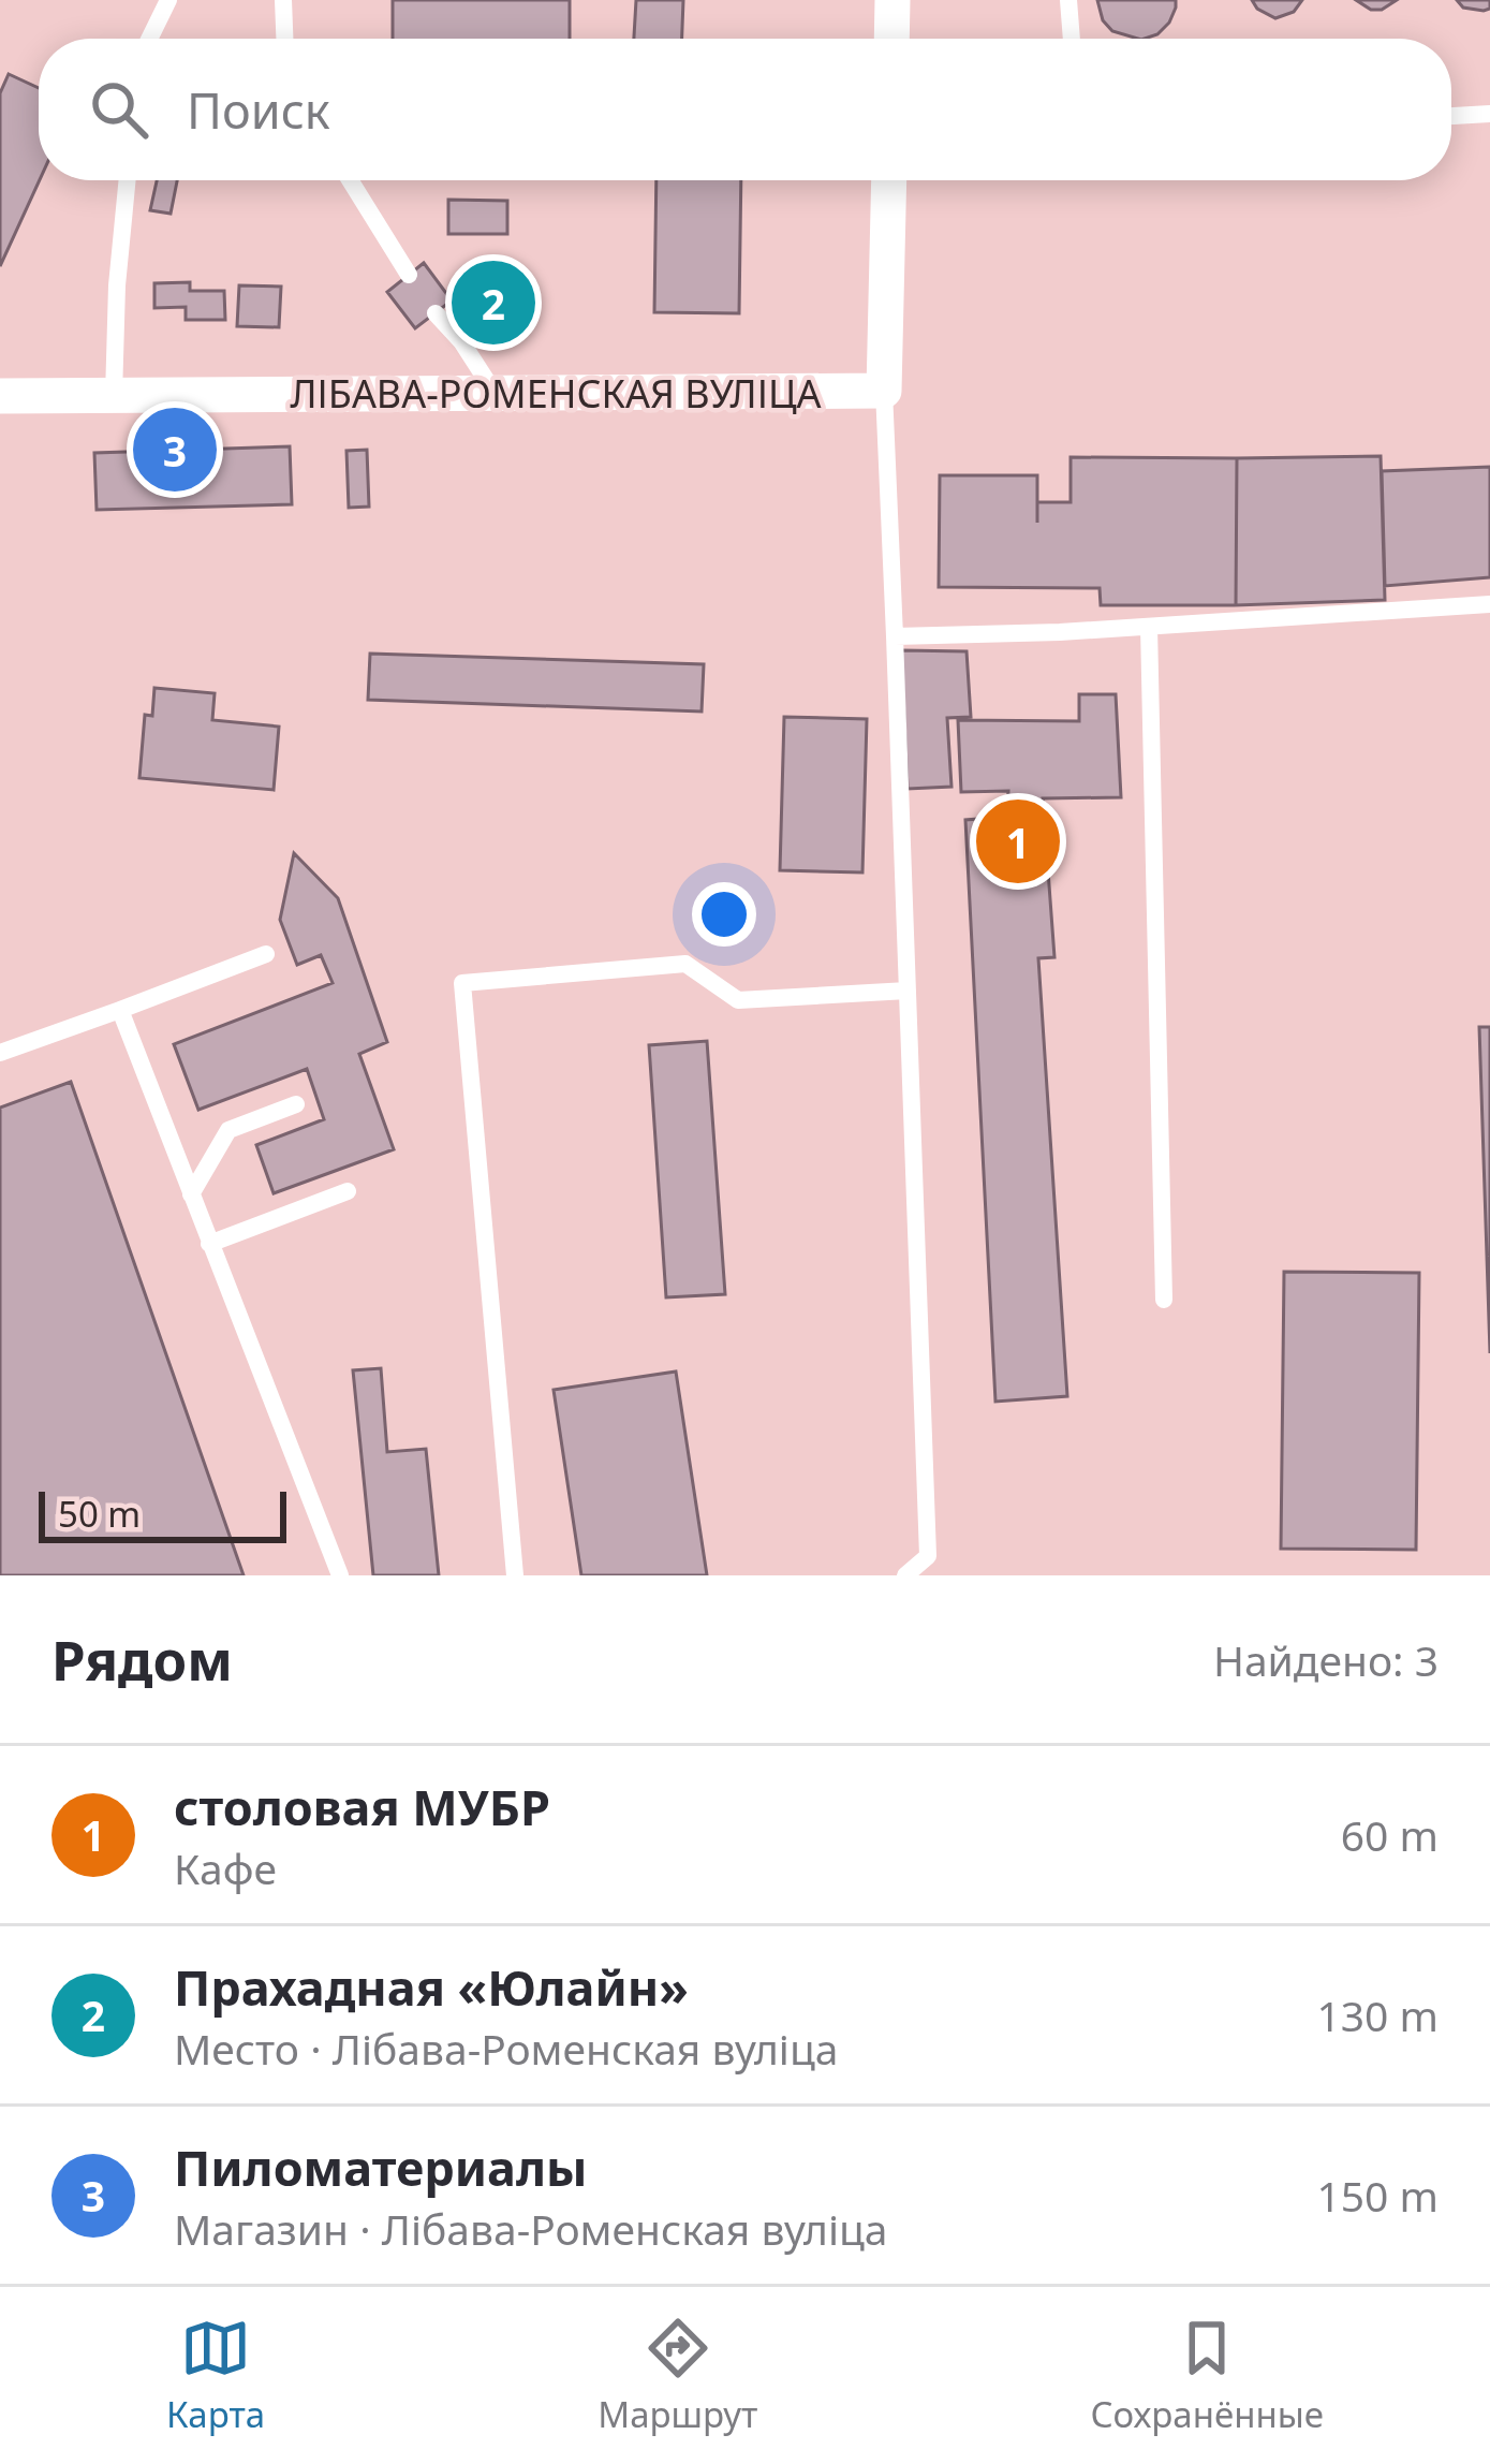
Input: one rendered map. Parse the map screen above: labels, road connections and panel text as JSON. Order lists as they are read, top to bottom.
{
  "streets": {
    "street": ["ЛІБАВА-РОМЕНСКАЯ ВУЛІЦА"]
  },
  "scale_bar": "50 m",
  "page": {
    "search": "Поиск",
    "pins": ["2", "3", "1"],
    "scale": "50 m",
    "heading": ["Рядом", "Найдено: 3"],
    "list": [
      {
        "mark": "1",
        "name": "столовая МУБР",
        "note": "Кафе",
        "value": "60 m"
      },
      {
        "mark": "2",
        "name": "Прахадная «Юлайн»",
        "note": "Место · Лібава-Роменская вуліца",
        "value": "130 m"
      },
      {
        "mark": "3",
        "name": "Пиломатериалы",
        "note": "Магазин · Лібава-Роменская вуліца",
        "value": "150 m"
      }
    ],
    "nav": ["Карта", "Маршрут", "Сохранённые"]
  }
}
